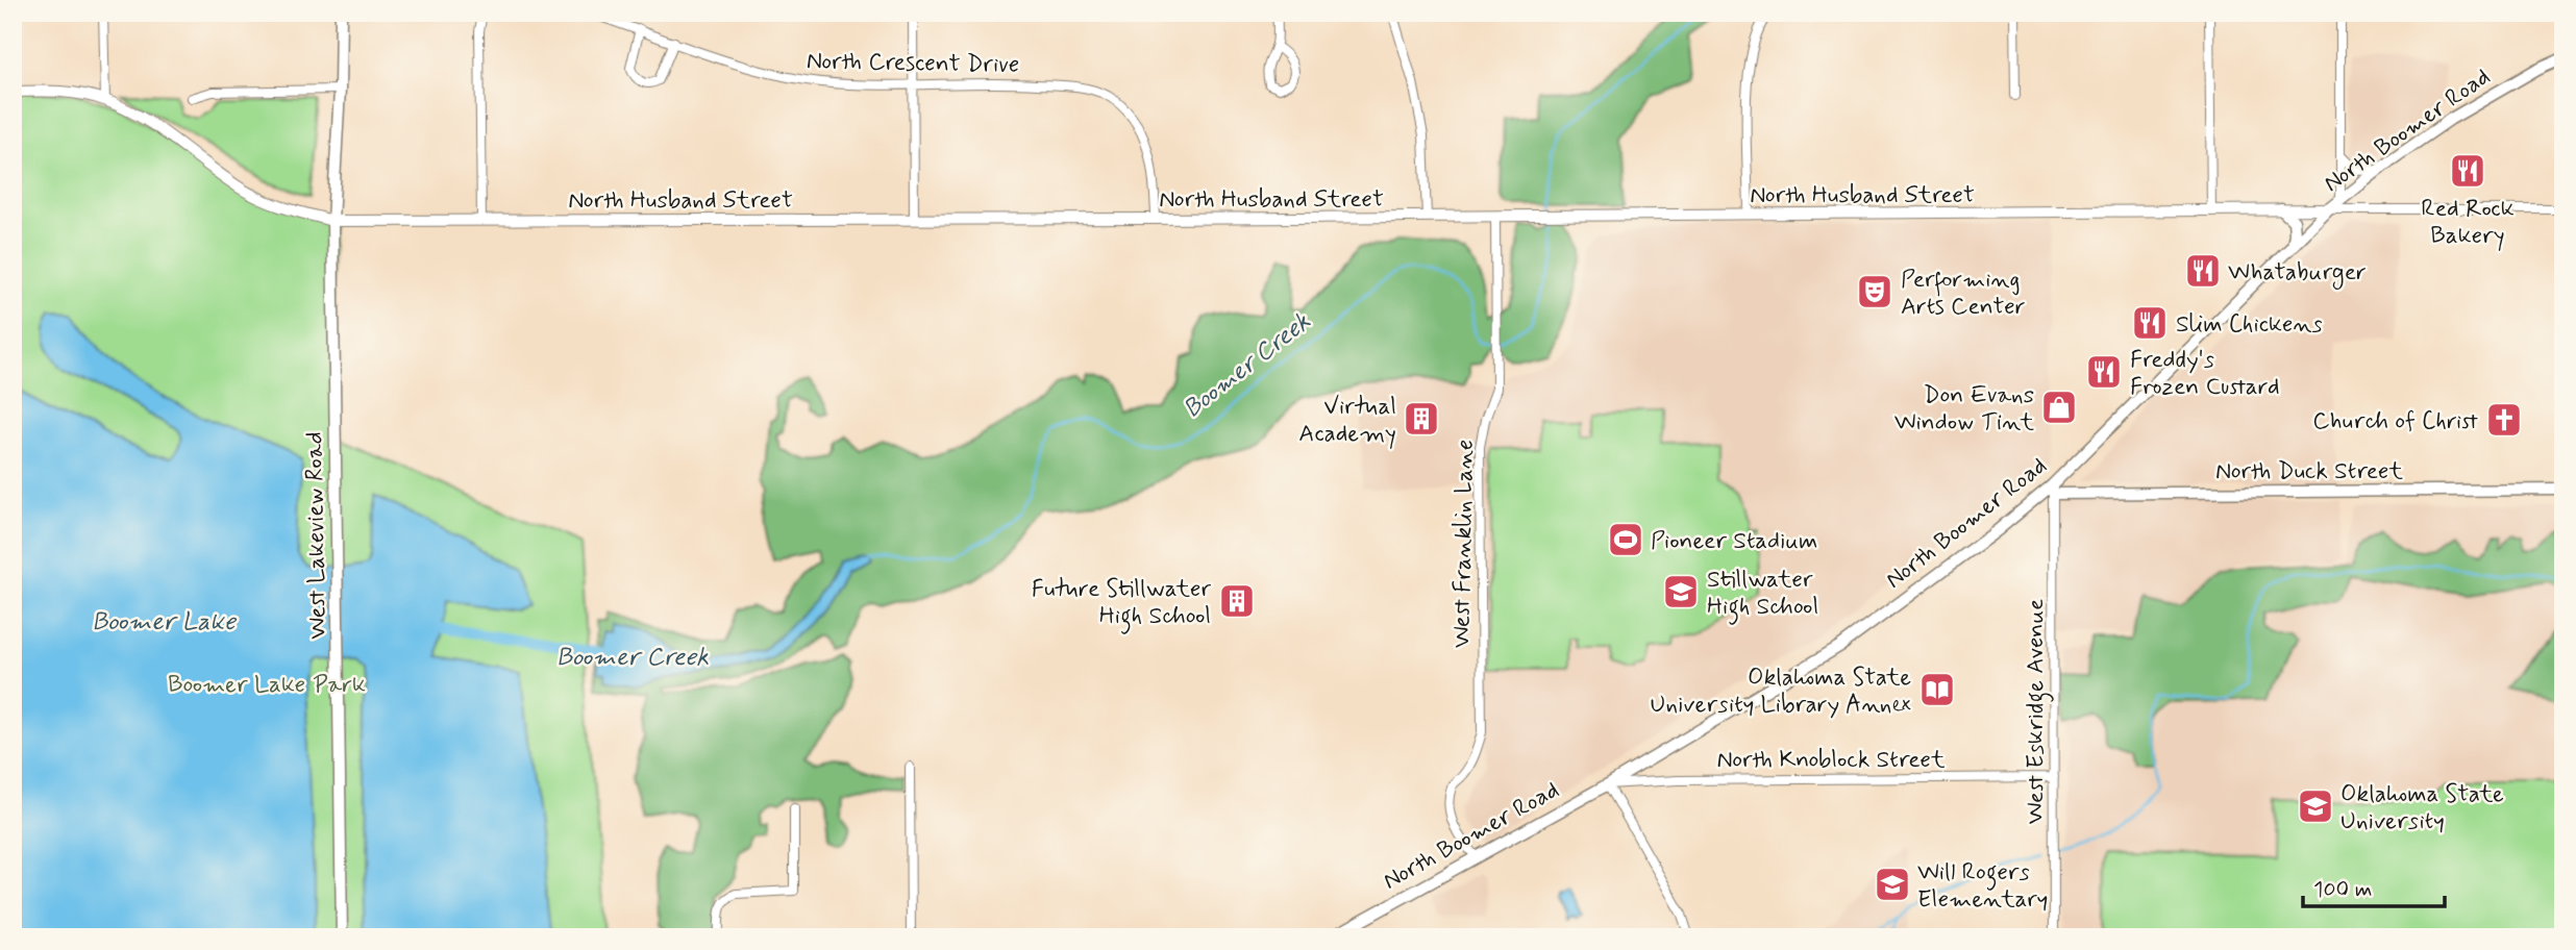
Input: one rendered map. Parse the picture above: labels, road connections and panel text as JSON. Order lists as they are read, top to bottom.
{
  "streets": {
    "main road": ["North Boomer Road", "North Duck Street", "West Lakeview Road"],
    "street": [
      "North Crescent Drive",
      "North Husband Street",
      "West Franklin Lane",
      "West Eskridge Avenue",
      "North Knoblock Street"
    ]
  },
  "crossings": [
    ["North Crescent Drive", "North Husband Street"],
    ["North Boomer Road", "North Husband Street"],
    ["North Boomer Road", "North Duck Street"],
    ["North Boomer Road", "West Franklin Lane"],
    ["North Boomer Road", "West Eskridge Avenue"],
    ["North Boomer Road", "North Knoblock Street"],
    ["North Husband Street", "West Lakeview Road"],
    ["North Husband Street", "West Franklin Lane"],
    ["North Duck Street", "West Eskridge Avenue"],
    ["West Eskridge Avenue", "North Knoblock Street"]
  ],
  "water": ["Boomer Creek", "Boomer Lake"],
  "parks": ["Boomer Lake Park"],
  "places": {
    "restaurant": [
      "Red Rock Bakery",
      "Whataburger",
      "Slim Chickens",
      "Freddy's Frozen Custard"
    ],
    "theatre": ["Performing Arts Center"],
    "shop": ["Don Evans Window Tint"],
    "building": ["Virtual Academy", "Future Stillwater High School"],
    "church": ["Church of Christ"],
    "sports": ["Pioneer Stadium"],
    "school or university": ["Stillwater High School", "Oklahoma State University", "Will Rogers Elementary"],
    "library": ["Oklahoma State University Library Annex"]
  },
  "scale_bar": "100 m"
}
